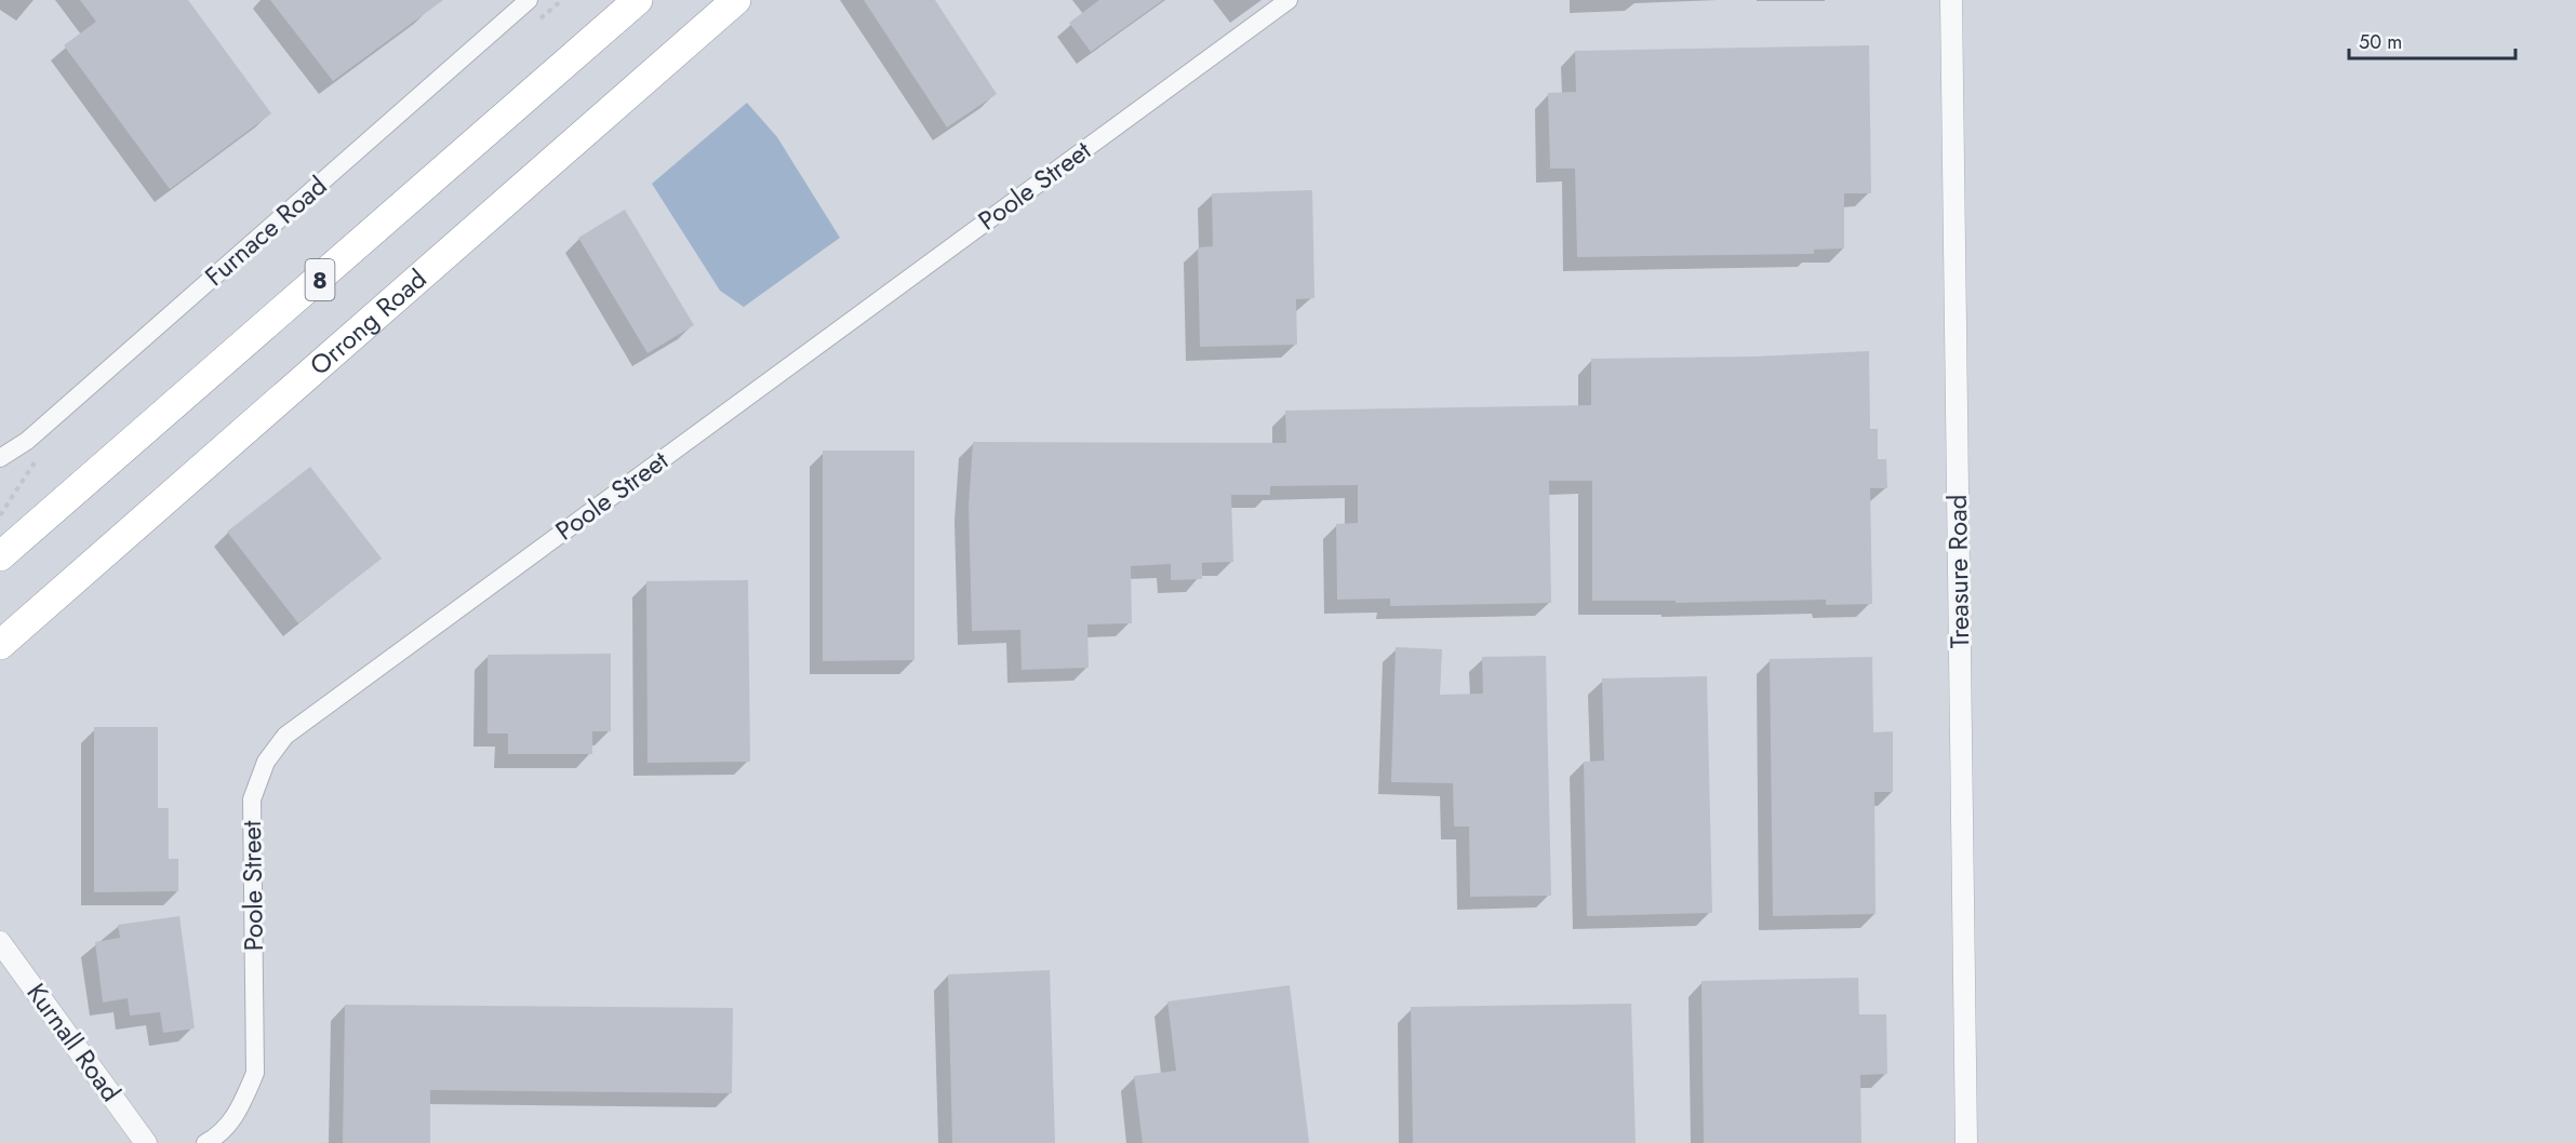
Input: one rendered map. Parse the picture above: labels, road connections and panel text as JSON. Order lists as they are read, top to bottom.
{
  "streets": {
    "highway": ["8", "Orrong Road"],
    "street": [
      "Poole Street",
      "Furnace Road",
      "Treasure Road",
      "Kurnall Road"
    ]
  },
  "scale_bar": "50 m"
}
